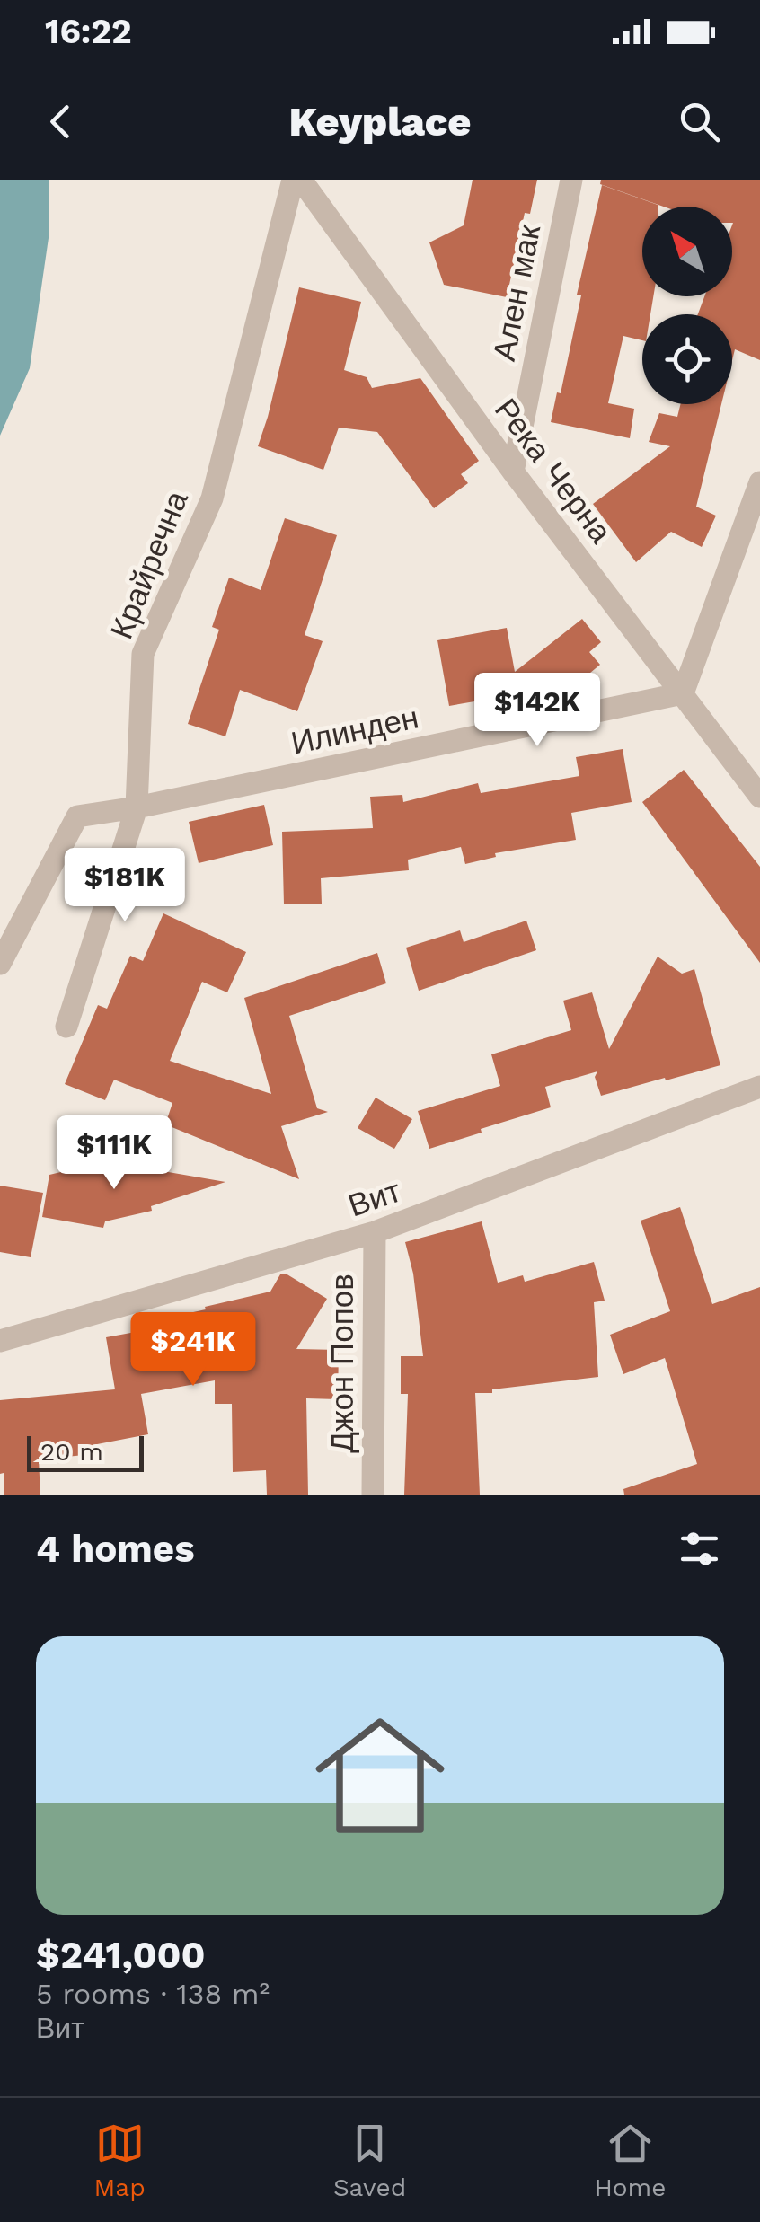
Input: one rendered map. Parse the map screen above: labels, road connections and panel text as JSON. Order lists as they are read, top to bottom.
{
  "streets": {
    "street": [
      "Ален мак",
      "Река Черна",
      "Крайречна",
      "Илинден",
      "Вит",
      "Джон Попов"
    ]
  },
  "crossings": [
    ["Ален мак", "Река Черна"],
    ["Река Черна", "Илинден"],
    ["Крайречна", "Илинден"],
    ["Вит", "Джон Попов"]
  ],
  "scale_bar": "20 m",
  "north": "top left",
  "page": {
    "status": "16:22",
    "header": "Keyplace",
    "price": [
      "$142K",
      "$181K",
      "$111K",
      "$241K"
    ],
    "scale": "20 m",
    "heading": "4 homes",
    "list": [
      {
        "name": "$241,000",
        "note": "5 rooms · 138 m² · Вит"
      }
    ],
    "tabs": ["Map", "Saved", "Home"]
  }
}
